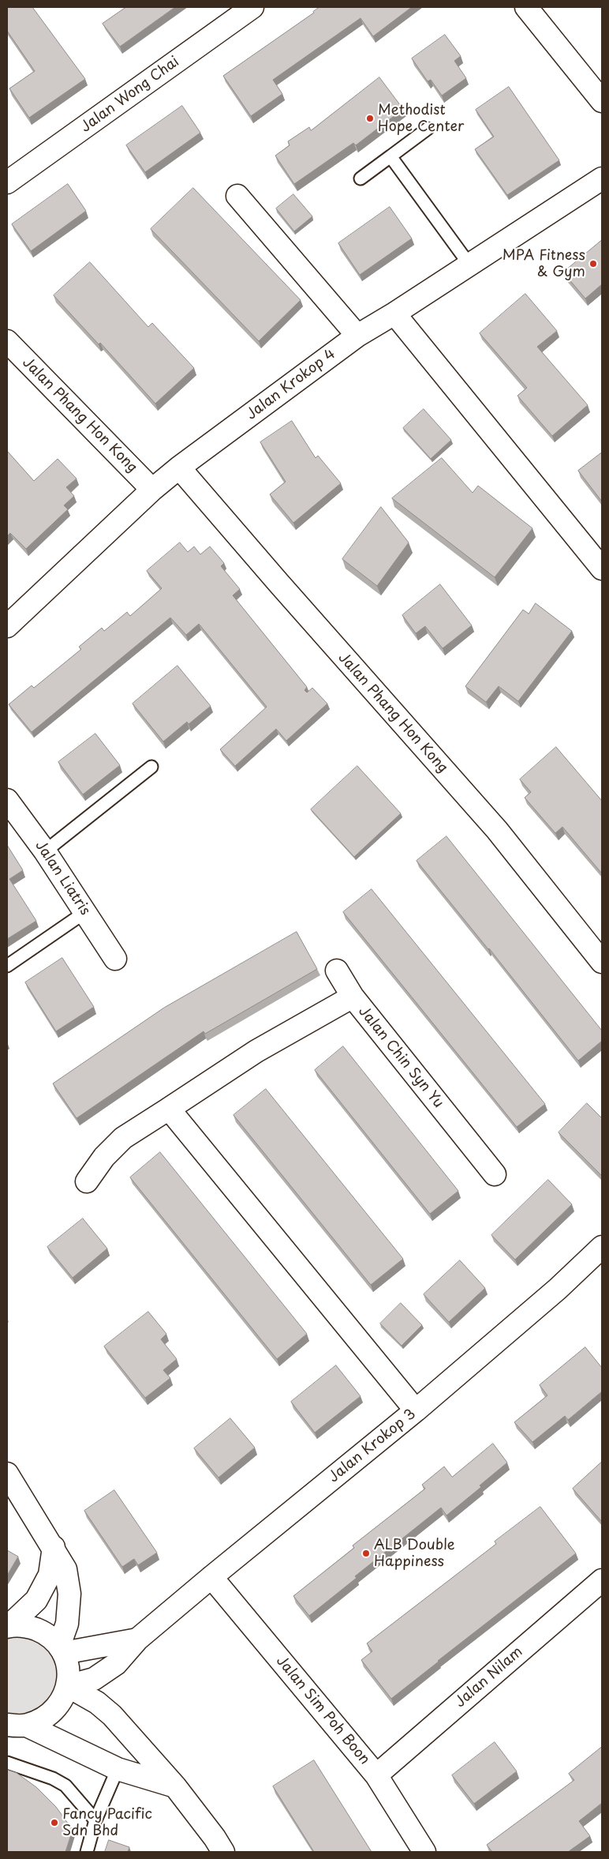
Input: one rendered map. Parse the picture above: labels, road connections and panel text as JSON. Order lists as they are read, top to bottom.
{
  "streets": {
    "street": [
      "Jalan Wong Chai",
      "Jalan Krokop 4",
      "Jalan Phang Hon Kong",
      "Jalan Liatris",
      "Jalan Chin Syn Yu",
      "Jalan Krokop 3",
      "Jalan Nilam",
      "Jalan Sim Poh Boon"
    ]
  },
  "crossings": [
    ["Jalan Krokop 4", "Jalan Phang Hon Kong"],
    ["Jalan Krokop 3", "Jalan Sim Poh Boon"],
    ["Jalan Nilam", "Jalan Sim Poh Boon"]
  ],
  "places": [
    "Methodist Hope Center",
    "MPA Fitness & Gym",
    "ALB Double Happiness",
    "Fancy Pacific Sdn Bhd"
  ]
}
